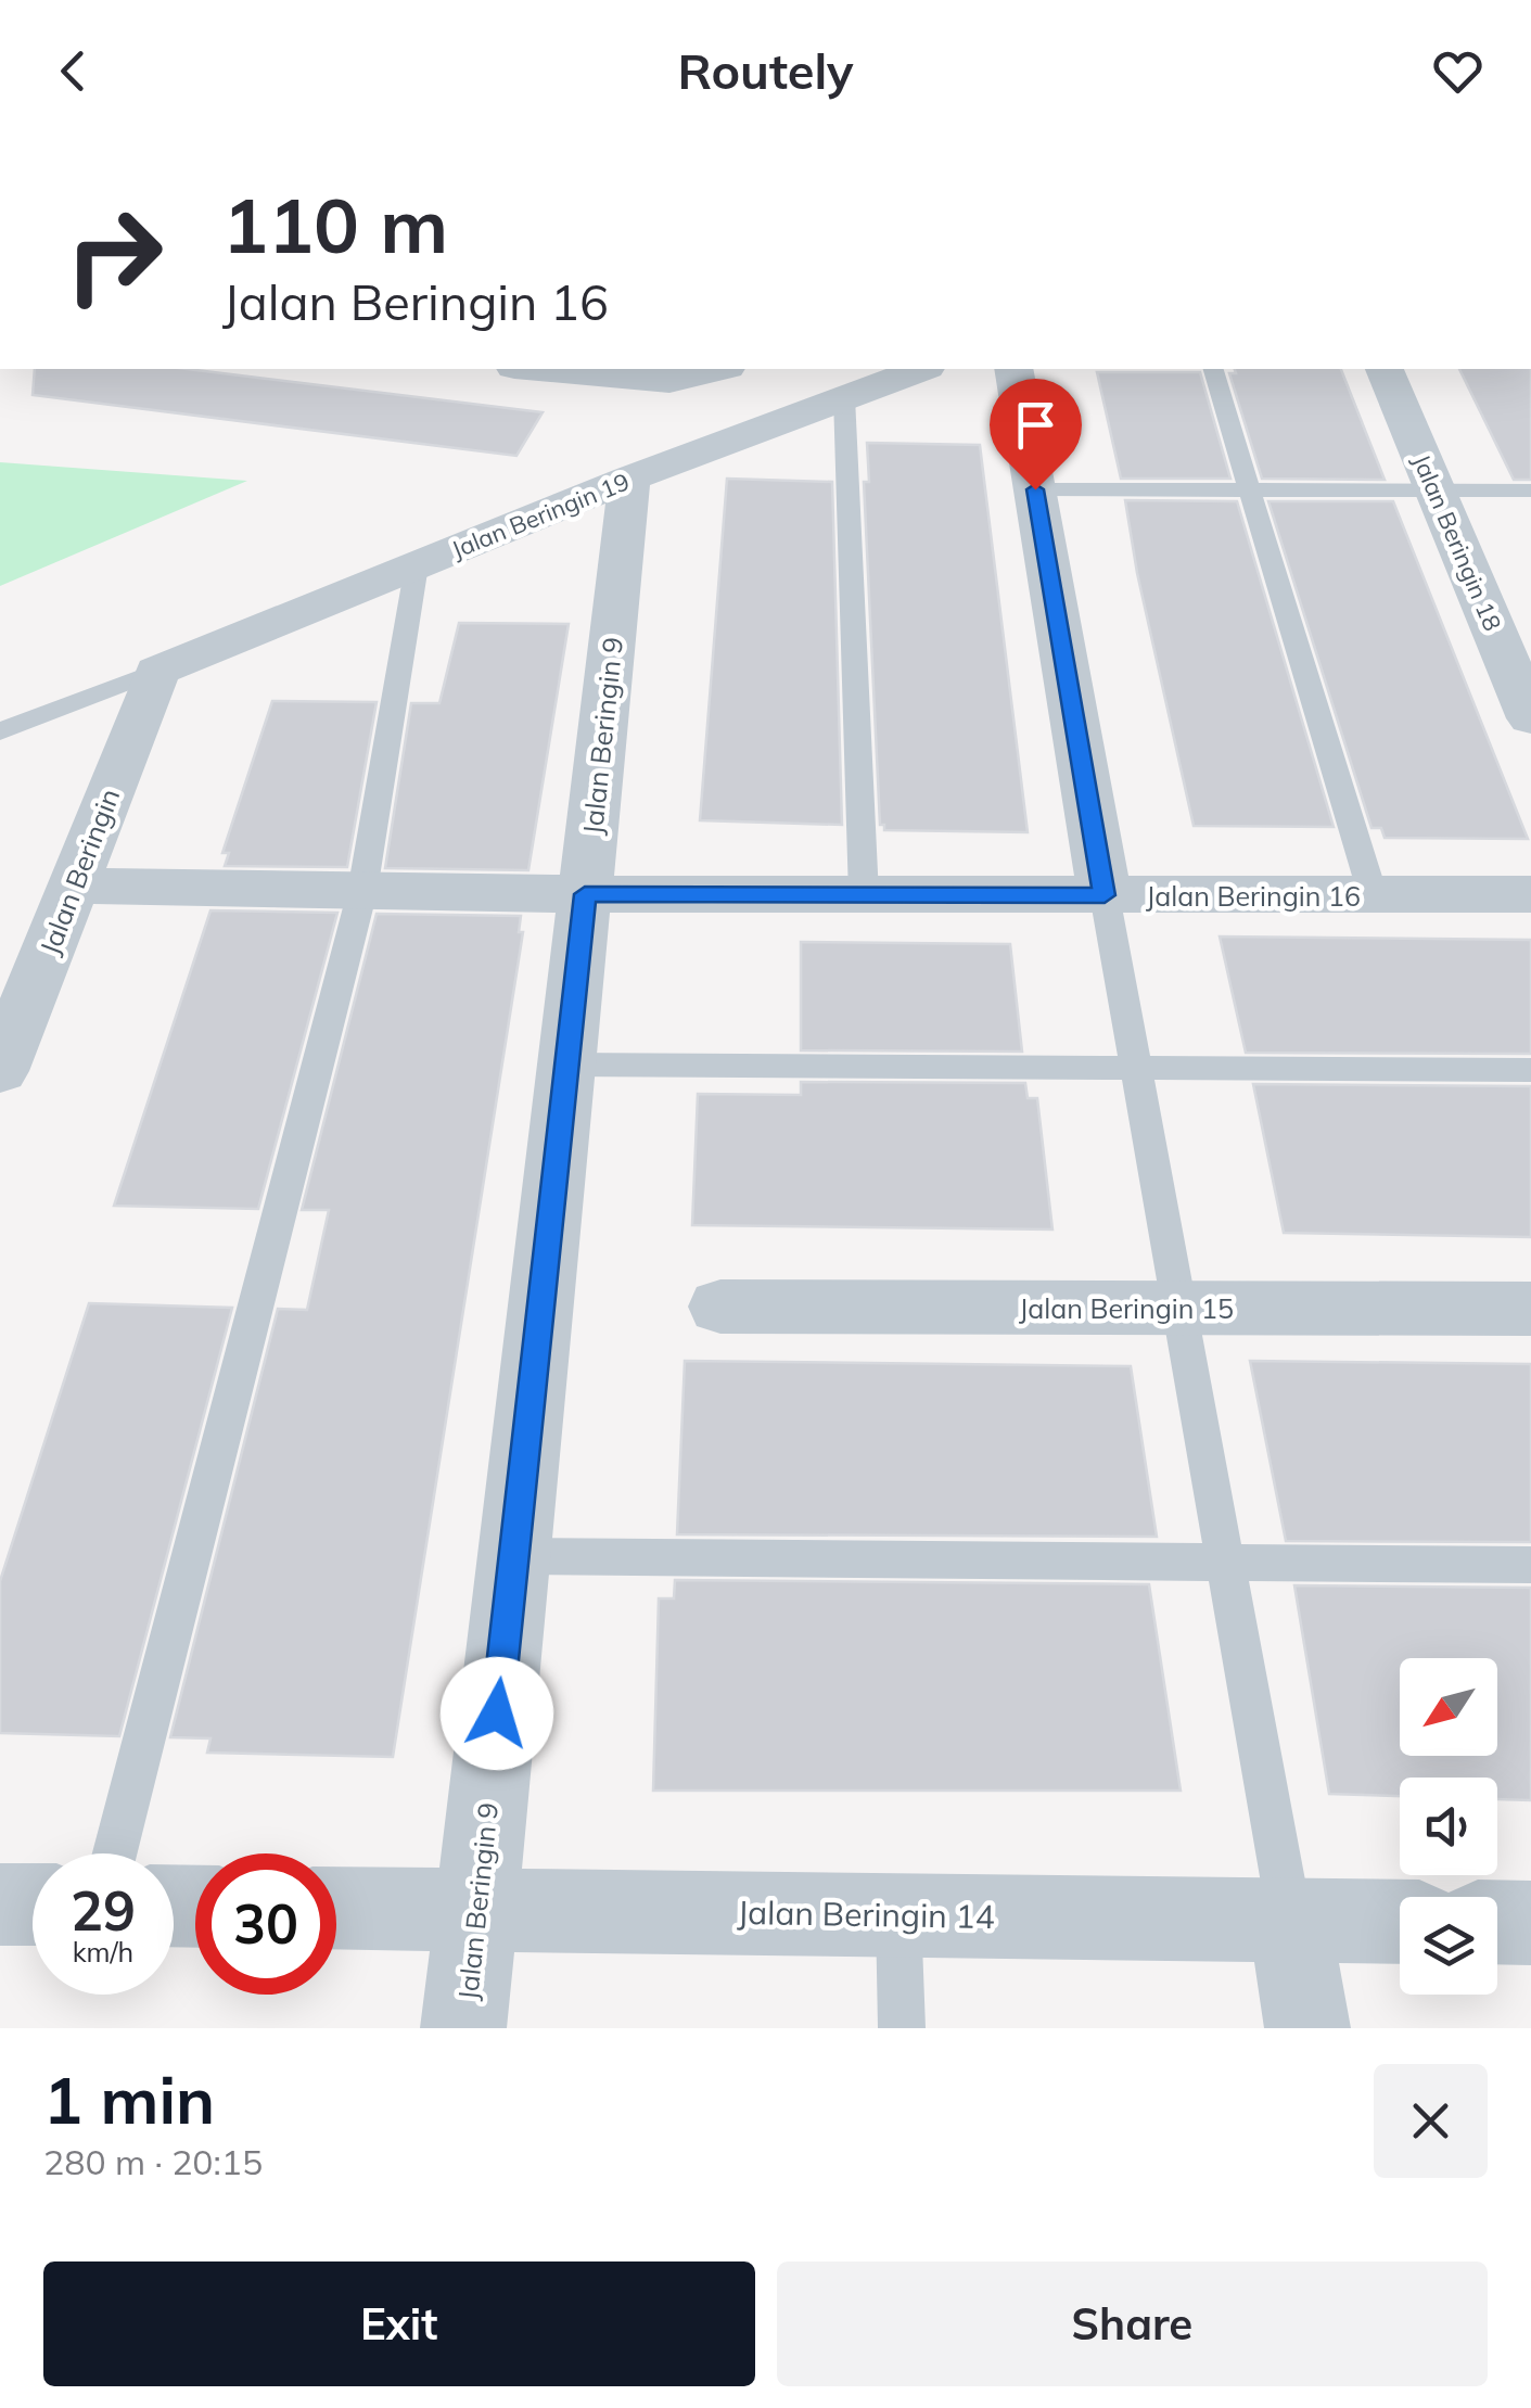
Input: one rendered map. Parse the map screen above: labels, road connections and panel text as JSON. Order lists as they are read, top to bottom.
{
  "streets": {
    "street": [
      "Jalan Beringin 19",
      "Jalan Beringin 18",
      "Jalan Beringin 9",
      "Jalan Beringin",
      "Jalan Beringin 16",
      "Jalan Beringin 15",
      "Jalan Beringin 14"
    ]
  },
  "crossings": [
    ["Jalan Beringin 19", "Jalan Beringin 9"],
    ["Jalan Beringin 19", "Jalan Beringin"],
    ["Jalan Beringin 9", "Jalan Beringin 16"],
    ["Jalan Beringin 9", "Jalan Beringin 14"],
    ["Jalan Beringin", "Jalan Beringin 16"]
  ],
  "north": "bottom left",
  "page": {
    "header": "Routely",
    "turn": ["110 m", "Jalan Beringin 16"],
    "speed": "29 km/h",
    "limit": "30",
    "heading": ["1 min", "280 m · 20:15"],
    "buttons": ["Exit", "Share"]
  }
}
